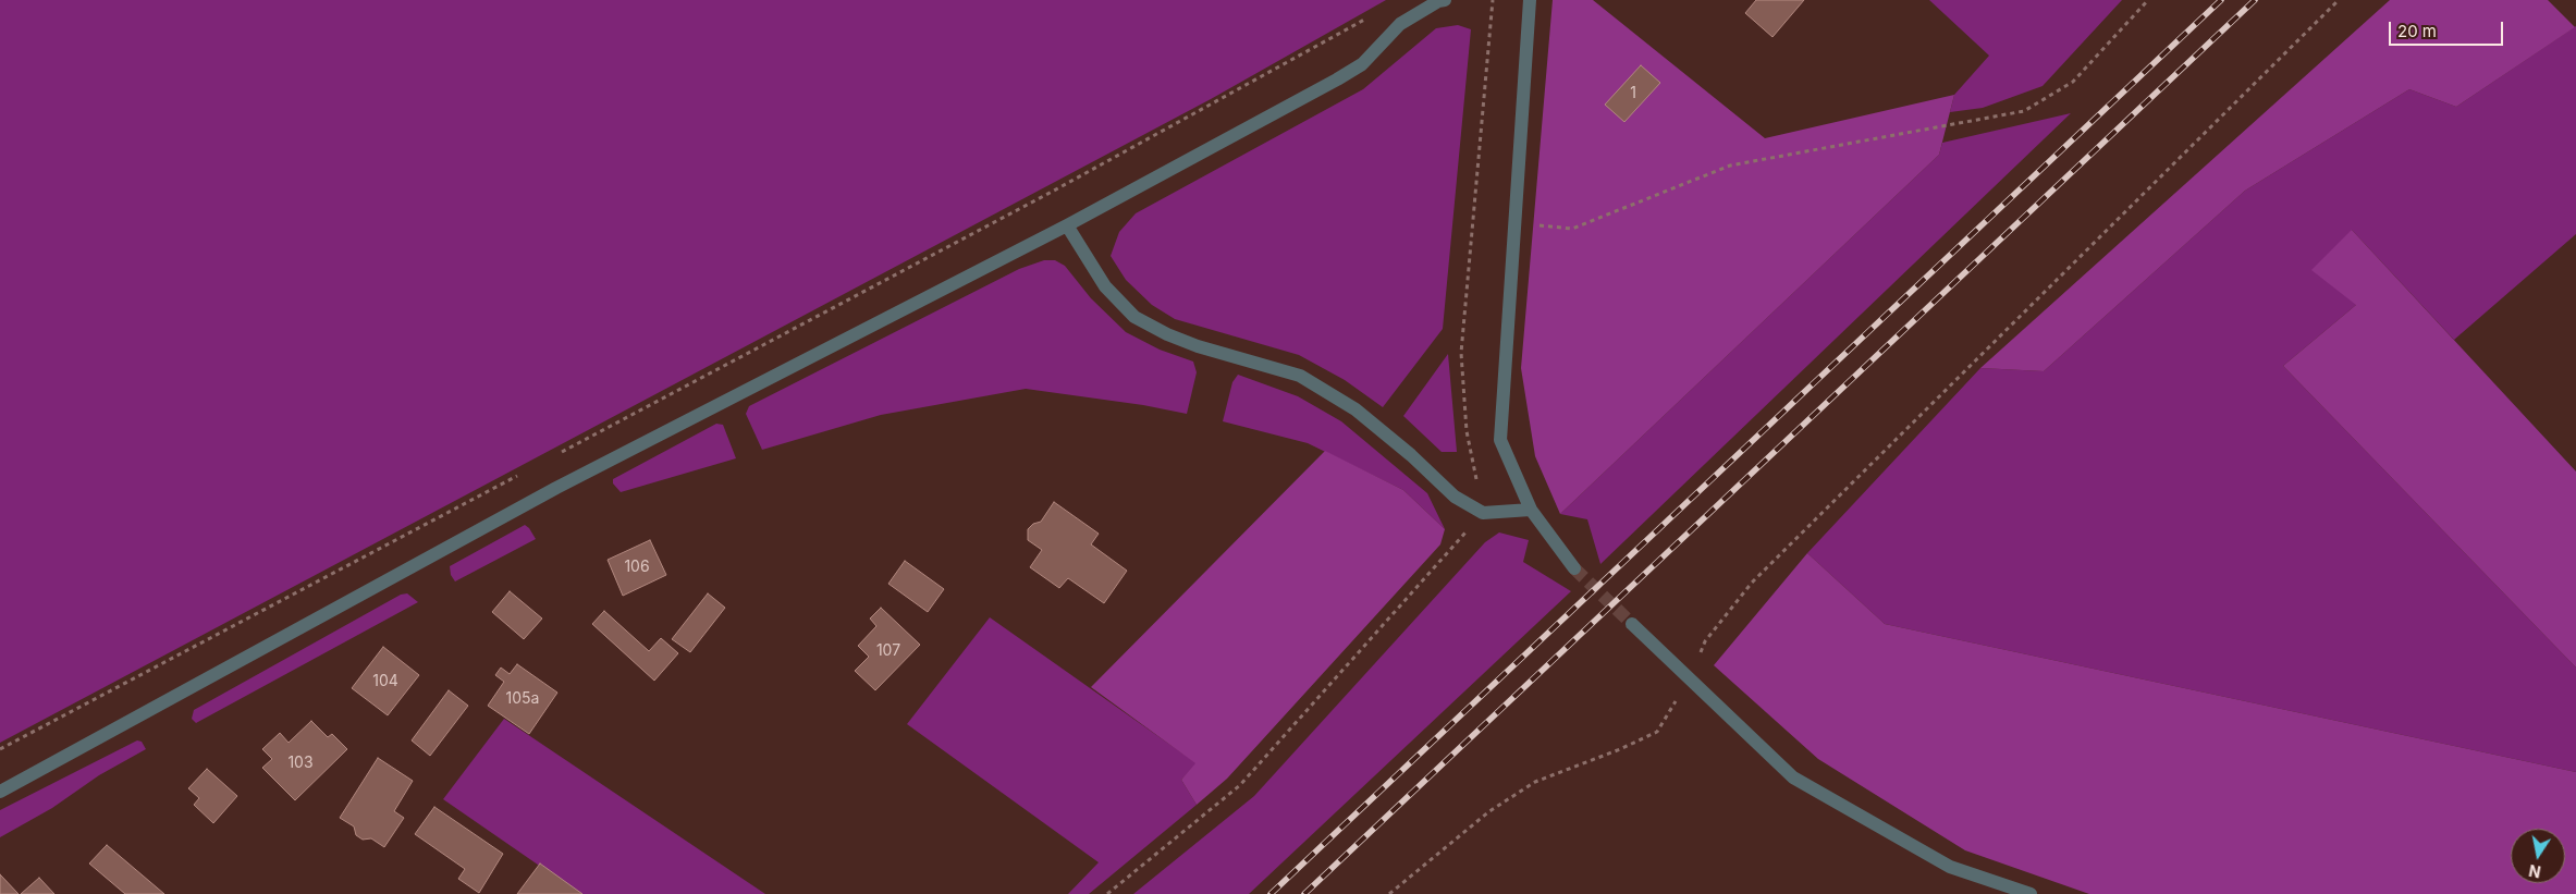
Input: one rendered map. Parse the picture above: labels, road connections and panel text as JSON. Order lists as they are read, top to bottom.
{
  "house_numbers": [
    "1",
    "106",
    "107",
    "104",
    "105a",
    "103"
  ],
  "scale_bar": "20 m",
  "north": "bottom"
}
